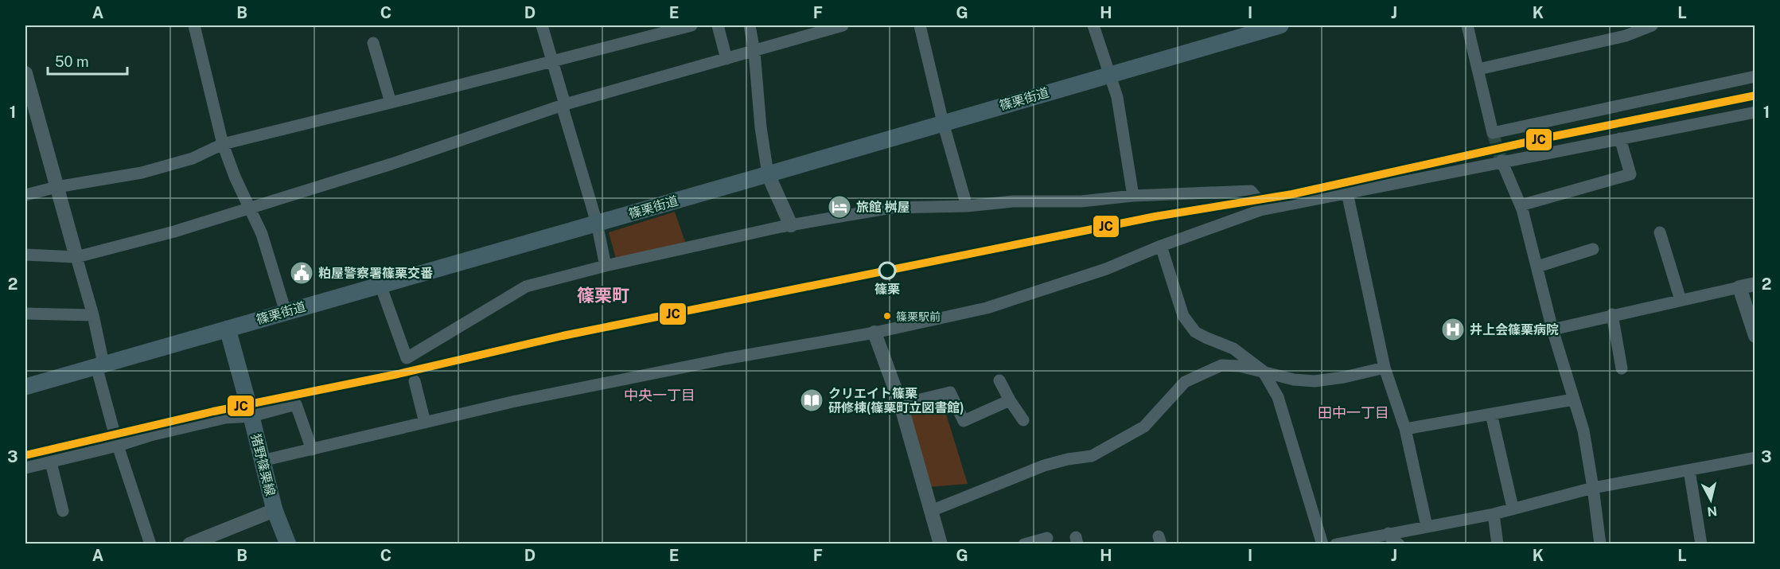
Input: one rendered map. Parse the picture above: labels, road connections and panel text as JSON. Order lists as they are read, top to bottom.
{
  "streets": {
    "main road": ["篠栗街道", "猪野篠栗線"]
  },
  "crossings": [
    ["篠栗街道", "猪野篠栗線"]
  ],
  "districts": ["篠栗町", "中央一丁目", "田中一丁目"],
  "places": {
    "hotel": ["旅館 桝屋"],
    "other": ["篠栗", "篠栗駅前"],
    "public building": ["粕屋警察署篠栗交番"],
    "hospital": ["井上会篠栗病院"],
    "library": ["クリエイト篠栗 研修棟(篠栗町立図書館)"]
  },
  "lines": ["transit line JC"],
  "scale_bar": "50 m",
  "north": "bottom",
  "grid": {
    "columns": [
      "A",
      "B",
      "C",
      "D",
      "E",
      "F",
      "G",
      "H",
      "I",
      "J",
      "K",
      "L"
    ],
    "rows": ["1", "2", "3"]
  }
}
